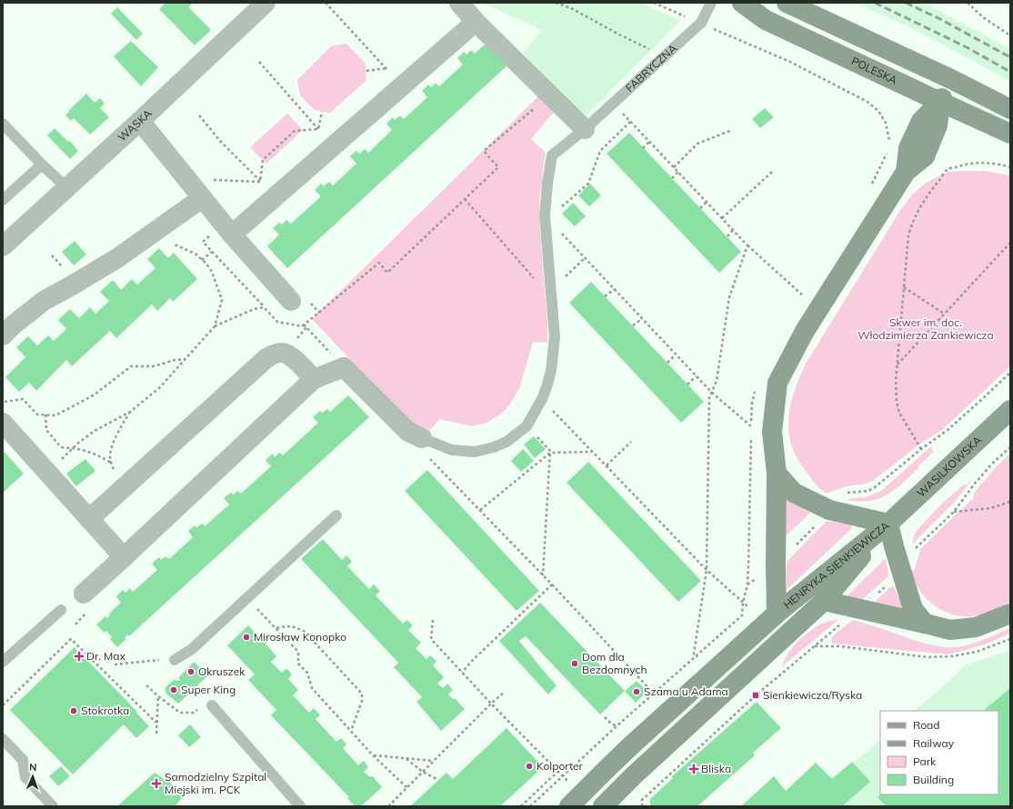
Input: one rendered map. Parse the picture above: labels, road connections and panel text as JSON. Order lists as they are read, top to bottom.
{
  "streets": {
    "main road": ["POLESKA", "WASILKOWSKA", "HENRYKA SIENKIEWICZA"],
    "street": ["WĄSKA"],
    "lane": ["FABRYCZNA"]
  },
  "crossings": [
    ["WASILKOWSKA", "HENRYKA SIENKIEWICZA"]
  ],
  "parks": ["Skwer im. doc. Włodzimierza Zankiewicza"],
  "places": {
    "other": [
      "Mirosław Konopko",
      "Dom dla Bezdomnych",
      "Okruszek",
      "Super King",
      "Szama u Adama",
      "Stokrotka",
      "Kolporter"
    ],
    "health": ["Dr. Max", "Bliska", "Samodzielny Szpital Miejski im. PCK"],
    "transit": ["Sienkiewicza/Ryska"]
  },
  "legend": [
    "Road",
    "Railway",
    "Park",
    "Building"
  ],
  "north": "top"
}
